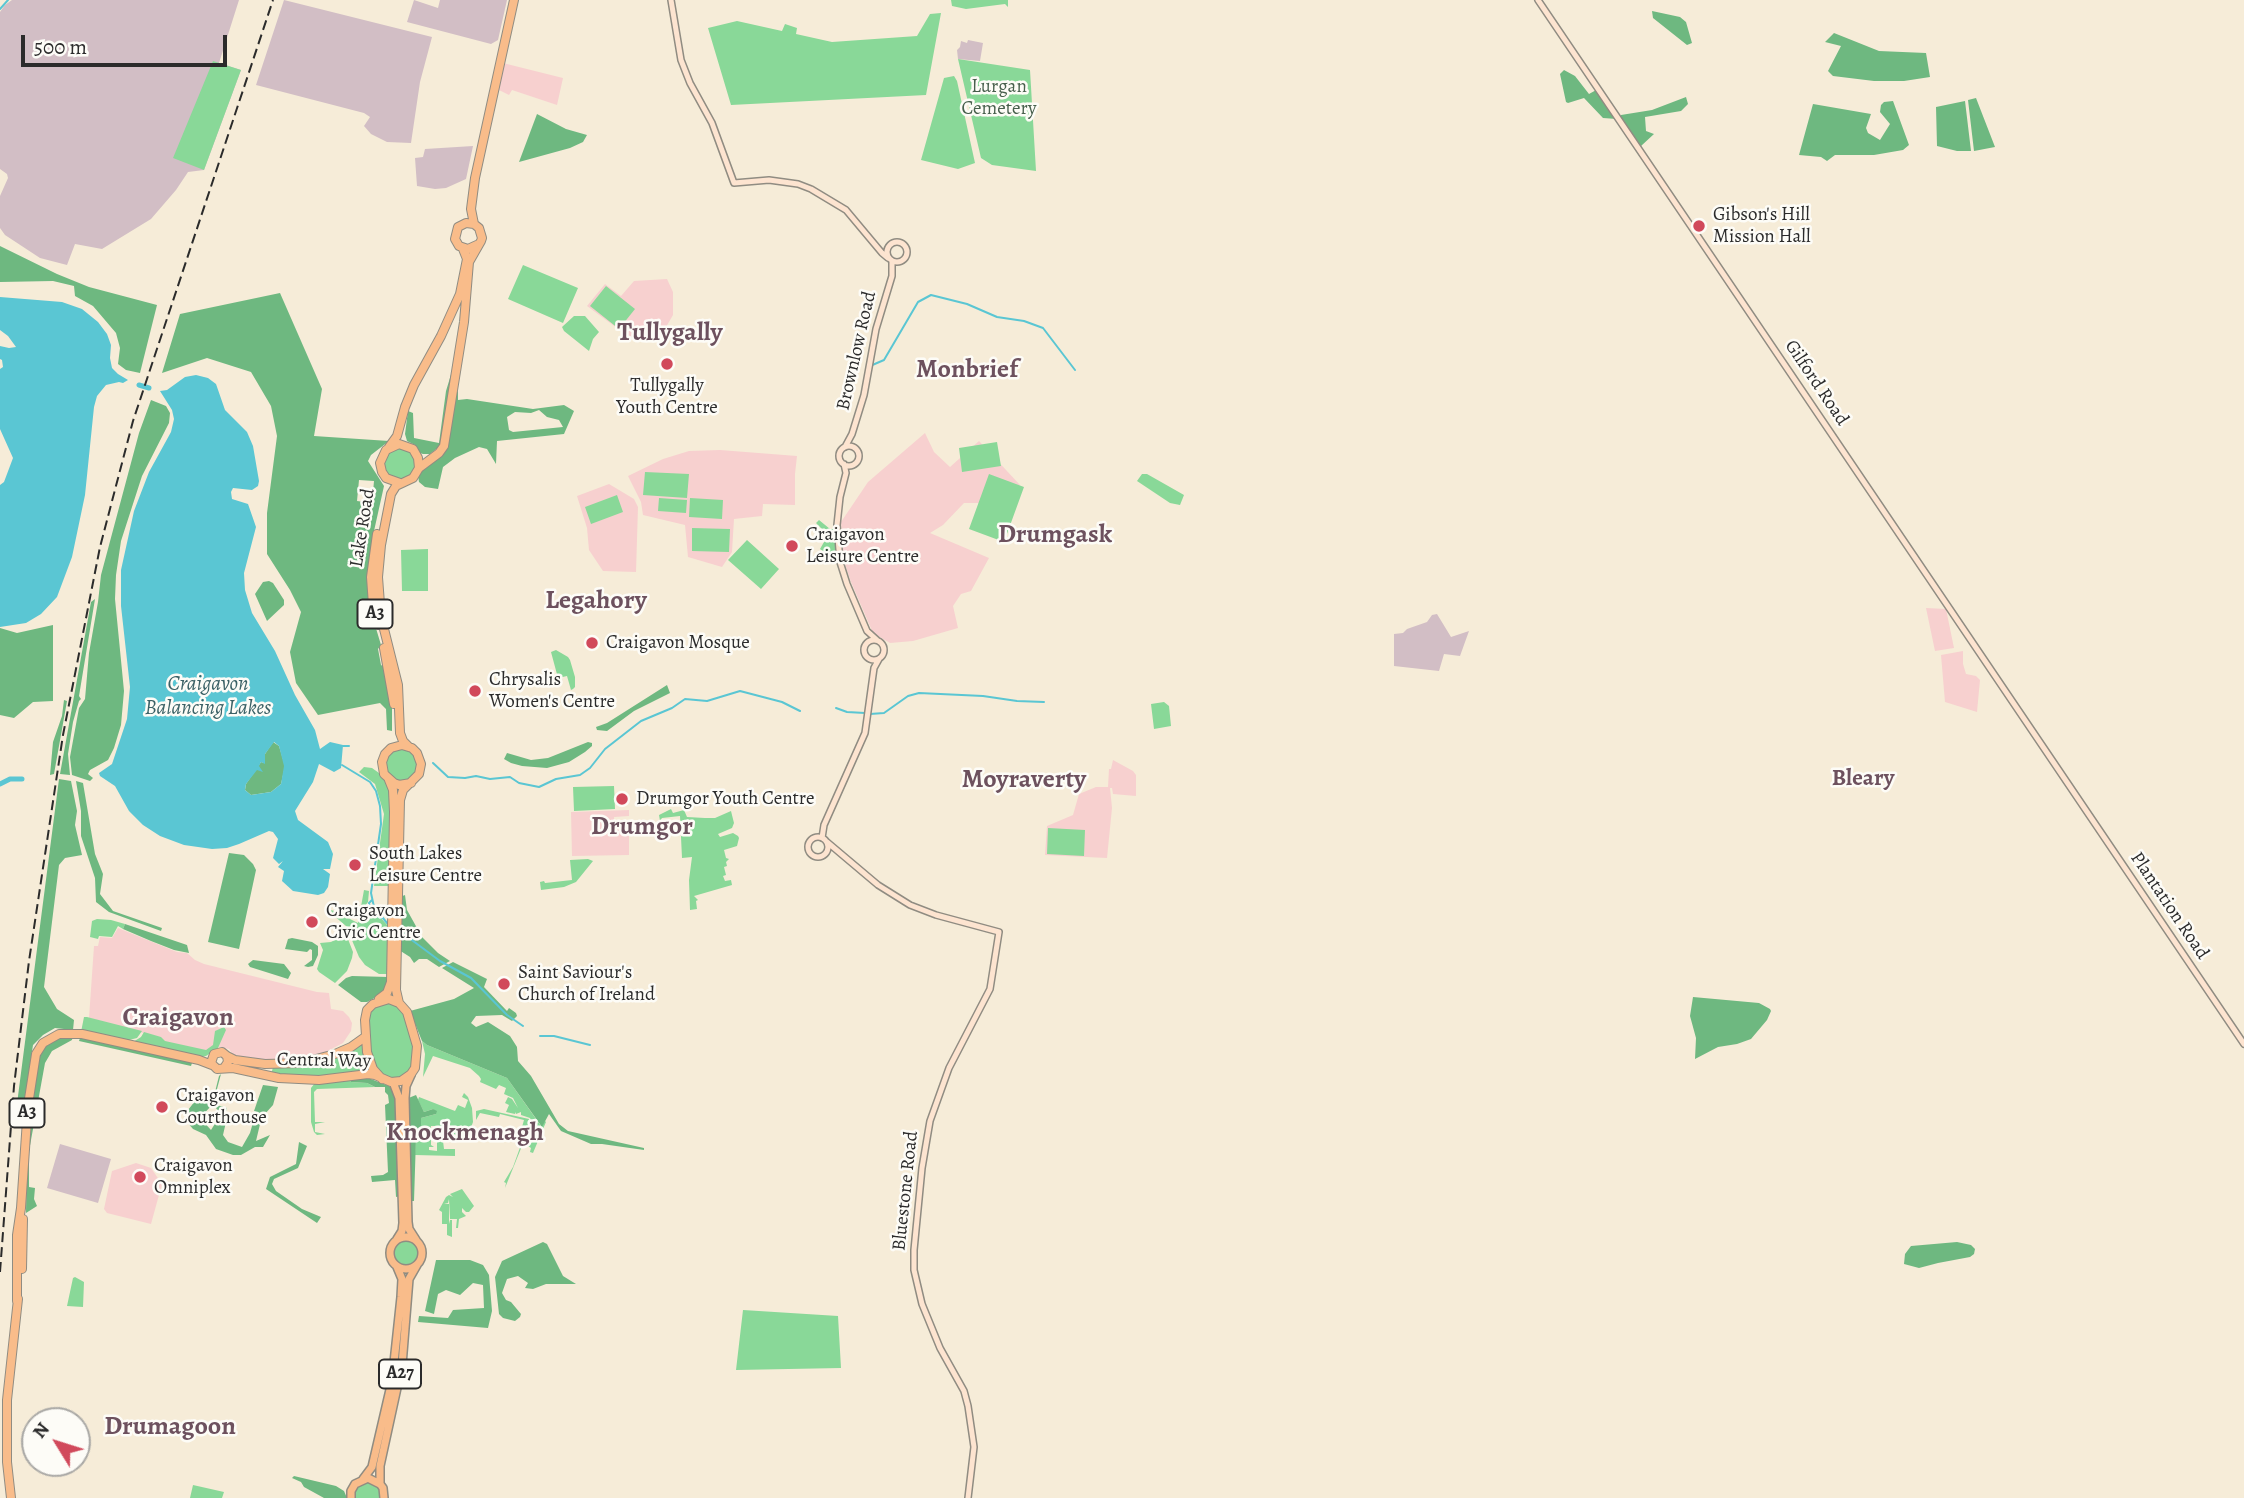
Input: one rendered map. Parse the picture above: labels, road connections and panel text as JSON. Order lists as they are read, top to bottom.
{
  "streets": {
    "highway": ["Lake Road", "A3", "Central Way"],
    "main road": [
      "Brownlow Road",
      "Gilford Road",
      "Plantation Road",
      "Bluestone Road",
      "A27"
    ]
  },
  "crossings": [
    ["Gilford Road", "Plantation Road"],
    ["Lake Road", "A3"],
    ["A3", "Central Way"],
    ["A3", "A27"],
    ["Central Way", "A27"]
  ],
  "districts": [
    "Tullygally",
    "Monbrief",
    "Drumgask",
    "Legahory",
    "Bleary",
    "Moyraverty",
    "Drumgor",
    "Craigavon",
    "Knockmenagh",
    "Drumagoon"
  ],
  "water": ["Craigavon Balancing Lakes"],
  "parks": ["Lurgan Cemetery"],
  "places": [
    "Gibson's Hill Mission Hall",
    "Tullygally Youth Centre",
    "Craigavon Leisure Centre",
    "Craigavon Mosque",
    "Chrysalis Women's Centre",
    "Drumgor Youth Centre",
    "South Lakes Leisure Centre",
    "Craigavon Civic Centre",
    "Saint Saviour's Church of Ireland",
    "Craigavon Courthouse",
    "Craigavon Omniplex"
  ],
  "scale_bar": "500 m",
  "north": "top left"
}
